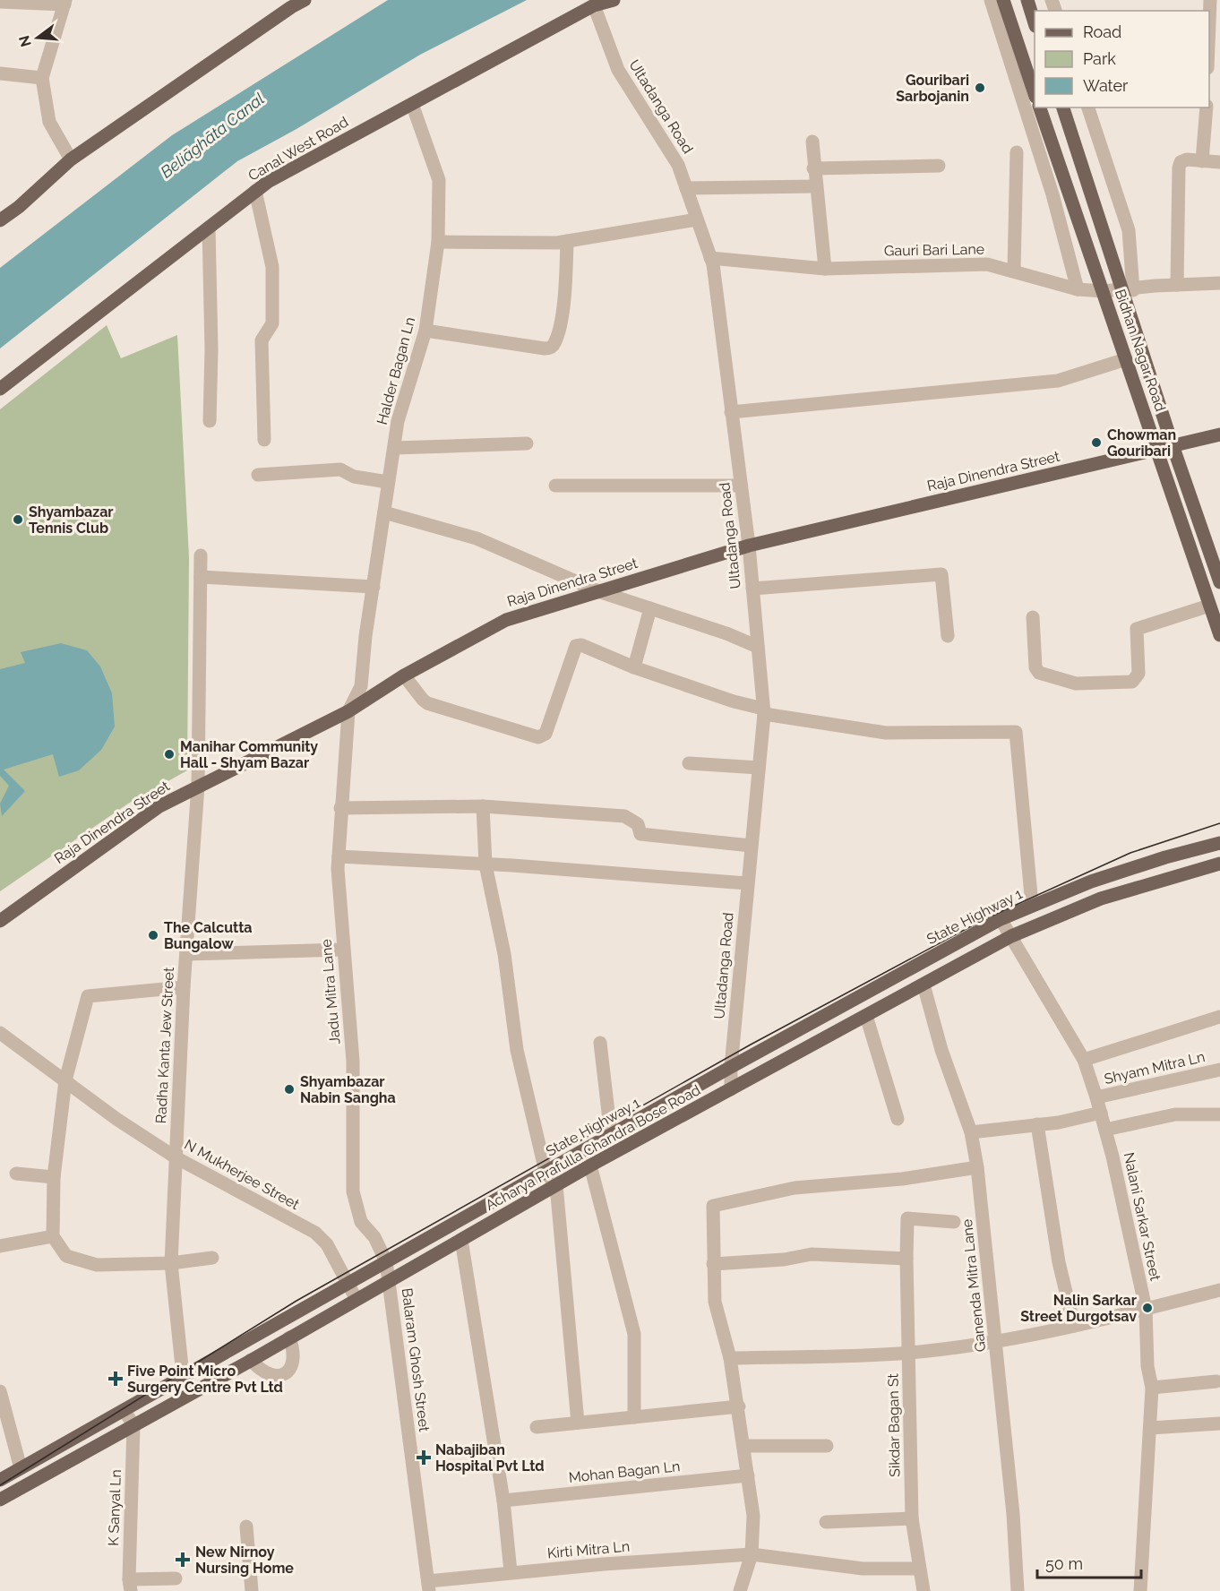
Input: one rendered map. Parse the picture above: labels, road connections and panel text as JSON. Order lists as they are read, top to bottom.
{
  "streets": {
    "main road": [
      "Canal West Road",
      "Bidhan Nagar Road",
      "Raja Dinendra Street",
      "State Highway 1",
      "Acharya Prafulla Chandra Bose Road"
    ],
    "street": [
      "Ultadanga Road",
      "Gauri Bari Lane",
      "Halder Bagan Ln",
      "Jadu Mitra Lane",
      "Radha Kanta Jew Street",
      "Shyam Mitra Ln",
      "N Mukherjee Street",
      "Nalani Sarkar Street",
      "Ganenda Mitra Lane",
      "Balaram Ghosh Street",
      "Sikdar Bagan St",
      "Mohan Bagan Ln",
      "K Sanyal Ln",
      "Kirti Mitra Ln"
    ]
  },
  "crossings": [
    ["Ultadanga Road", "Canal West Road"],
    ["Ultadanga Road", "Gauri Bari Lane"],
    ["Ultadanga Road", "Raja Dinendra Street"],
    ["Ultadanga Road", "State Highway 1"],
    ["Ultadanga Road", "Acharya Prafulla Chandra Bose Road"],
    ["Canal West Road", "Halder Bagan Ln"],
    ["Gauri Bari Lane", "Bidhan Nagar Road"],
    ["Bidhan Nagar Road", "Raja Dinendra Street"],
    ["Halder Bagan Ln", "Raja Dinendra Street"],
    ["Halder Bagan Ln", "Jadu Mitra Lane"],
    ["Raja Dinendra Street", "Jadu Mitra Lane"],
    ["Raja Dinendra Street", "Radha Kanta Jew Street"],
    ["State Highway 1", "Jadu Mitra Lane"],
    ["State Highway 1", "Radha Kanta Jew Street"],
    ["State Highway 1", "N Mukherjee Street"],
    ["State Highway 1", "Nalani Sarkar Street"],
    ["State Highway 1", "Balaram Ghosh Street"],
    ["Jadu Mitra Lane", "Balaram Ghosh Street"],
    ["Radha Kanta Jew Street", "N Mukherjee Street"],
    ["Shyam Mitra Ln", "Nalani Sarkar Street"],
    ["Acharya Prafulla Chandra Bose Road", "N Mukherjee Street"],
    ["Acharya Prafulla Chandra Bose Road", "Nalani Sarkar Street"],
    ["Acharya Prafulla Chandra Bose Road", "Ganenda Mitra Lane"],
    ["Acharya Prafulla Chandra Bose Road", "Balaram Ghosh Street"],
    ["Acharya Prafulla Chandra Bose Road", "K Sanyal Ln"],
    ["Balaram Ghosh Street", "Kirti Mitra Ln"],
    ["Sikdar Bagan St", "Kirti Mitra Ln"]
  ],
  "water": ["Beliāghāta Canal"],
  "places": {
    "other": [
      "Gouribari Sarbojanin",
      "Chowman Gouribari",
      "Shyambazar Tennis Club",
      "Manihar Community Hall - Shyam Bazar",
      "The Calcutta Bungalow",
      "Shyambazar Nabin Sangha",
      "Nalin Sarkar Street Durgotsav"
    ],
    "health": ["Five Point Micro Surgery Centre Pvt Ltd", "Nabajiban Hospital Pvt Ltd", "New Nirnoy Nursing Home"]
  },
  "legend": ["Road", "Park", "Water"],
  "scale_bar": "50 m",
  "north": "left"
}
